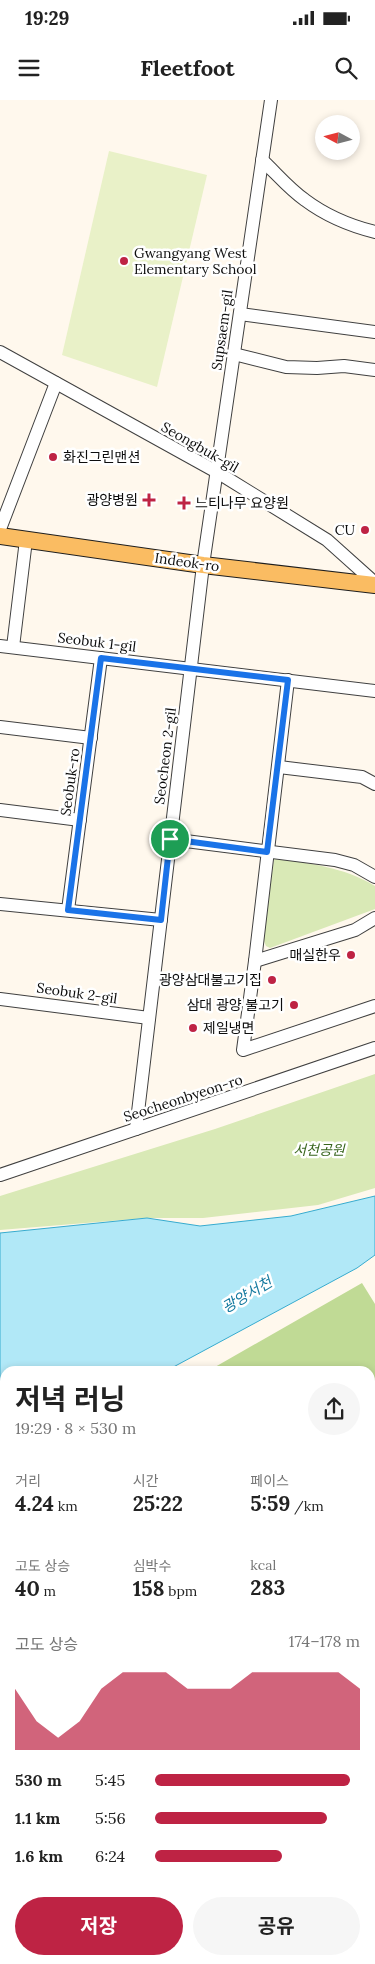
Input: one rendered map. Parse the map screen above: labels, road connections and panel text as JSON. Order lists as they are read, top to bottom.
{
  "streets": {
    "main road": ["Indeok-ro"],
    "street": [
      "Supsaem-gil",
      "Seongbuk-gil",
      "Seobuk 1-gil",
      "Seocheon 2-gil",
      "Seobuk-ro",
      "Seobuk 2-gil",
      "Seocheonbyeon-ro"
    ]
  },
  "crossings": [
    ["Supsaem-gil", "Seongbuk-gil"],
    ["Supsaem-gil", "Indeok-ro"],
    ["Supsaem-gil", "Seocheon 2-gil"],
    ["Seongbuk-gil", "Indeok-ro"],
    ["Indeok-ro", "Seocheon 2-gil"],
    ["Seobuk 1-gil", "Seocheon 2-gil"],
    ["Seobuk 1-gil", "Seobuk-ro"],
    ["Seocheon 2-gil", "Seobuk 2-gil"],
    ["Seocheon 2-gil", "Seocheonbyeon-ro"]
  ],
  "water": ["광양서천"],
  "parks": ["서천공원"],
  "places": {
    "other": [
      "Gwangyang West Elementary School",
      "화진그린맨션",
      "CU",
      "매실한우",
      "광양삼대불고기집",
      "삼대 광양 불고기",
      "제일냉면"
    ],
    "health": ["광양병원", "느티나무 요양원"]
  },
  "north": "left",
  "page": {
    "status": "19:29",
    "header": "Fleetfoot",
    "heading": ["저녁 러닝", "19:29 · 8 × 530 m"],
    "stats": [
      ["거리", "4.24 km"],
      ["시간", "25:22"],
      ["페이스", "5:59 /km"],
      ["고도 상승", "40 m"],
      ["심박수", "158 bpm"],
      ["kcal", "283"]
    ],
    "chart": ["고도 상승", "174–178 m"],
    "list": [
      {
        "name": "530 m",
        "note": "5:45"
      },
      {
        "name": "1.1 km",
        "note": "5:56"
      },
      {
        "name": "1.6 km",
        "note": "6:24"
      }
    ],
    "buttons": ["저장", "공유"]
  }
}
